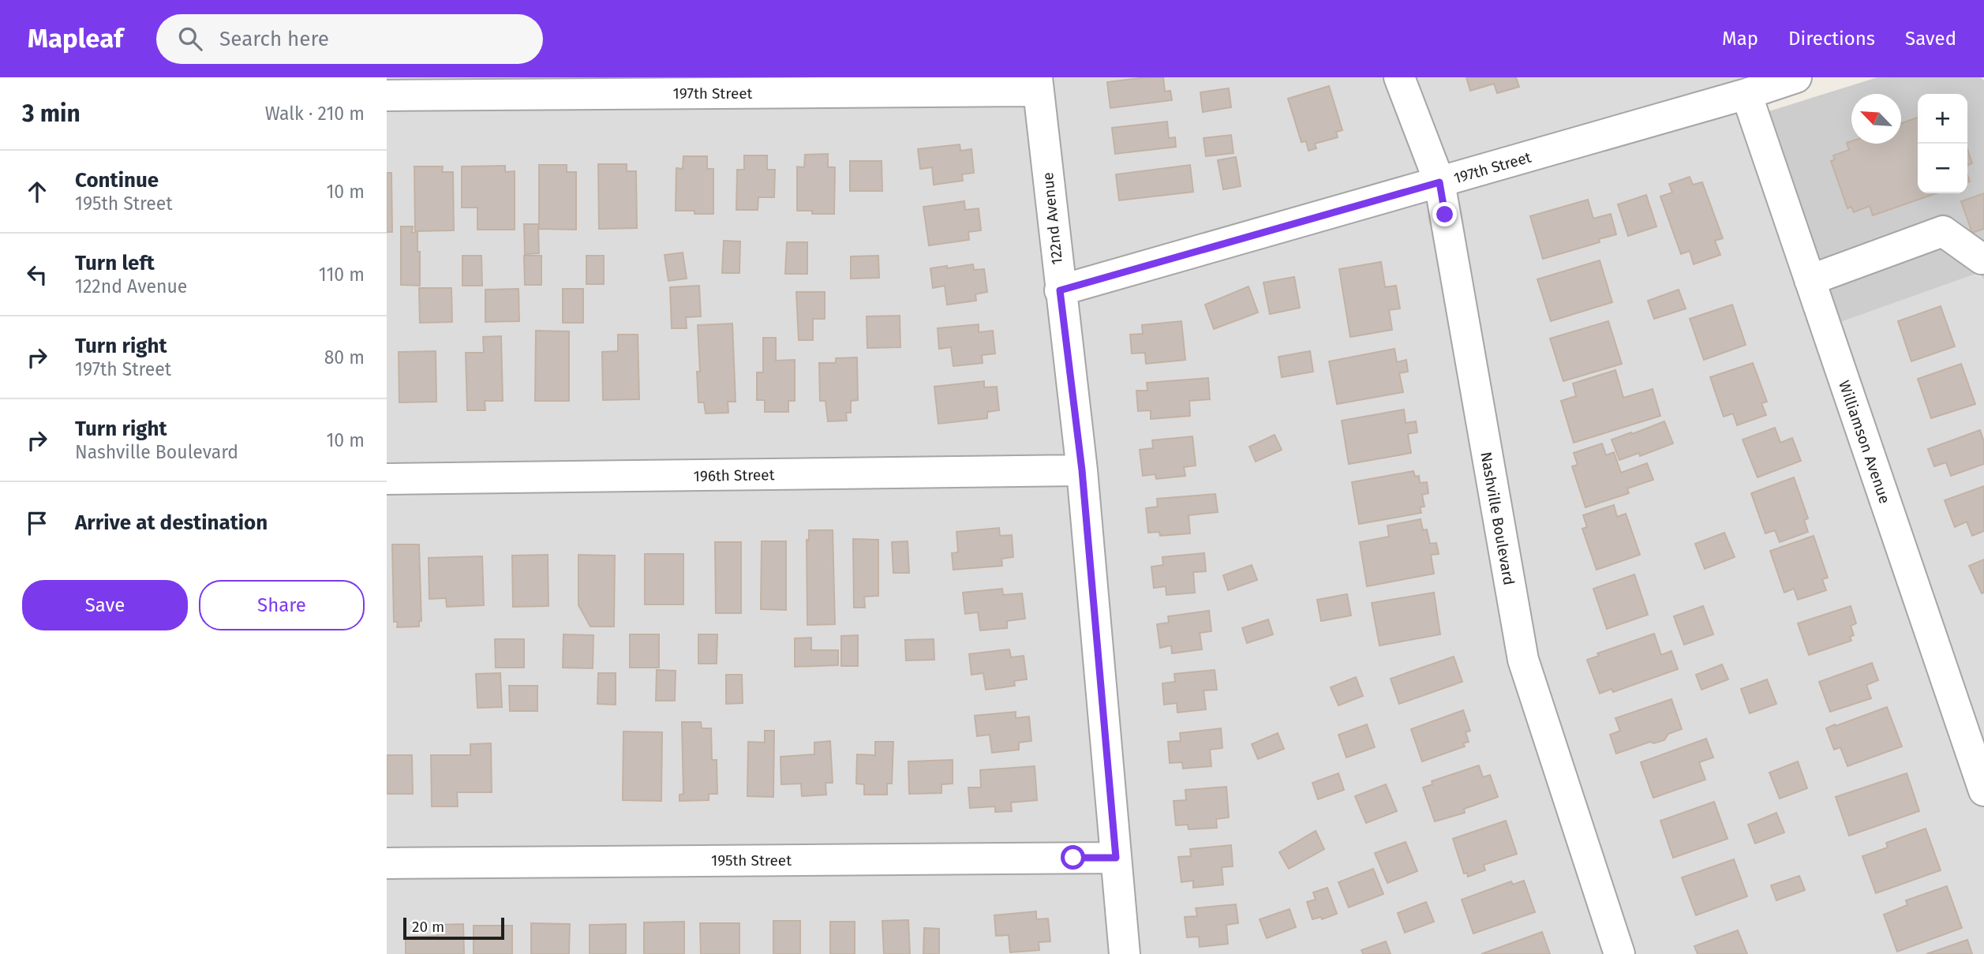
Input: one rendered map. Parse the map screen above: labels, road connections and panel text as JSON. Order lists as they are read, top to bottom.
{
  "streets": {
    "street": [
      "197th Street",
      "122nd Avenue",
      "Williamson Avenue",
      "196th Street",
      "Nashville Boulevard",
      "195th Street"
    ]
  },
  "crossings": [
    ["197th Street", "122nd Avenue"],
    ["197th Street", "Williamson Avenue"],
    ["197th Street", "Nashville Boulevard"],
    ["122nd Avenue", "196th Street"],
    ["122nd Avenue", "195th Street"]
  ],
  "scale_bar": "20 m",
  "north": "top left",
  "page": {
    "header": "Mapleaf",
    "search": "Search here",
    "nav": ["Map", "Directions", "Saved"],
    "heading": ["3 min", "Walk · 210 m"],
    "map_buttons": ["+", "−"],
    "list": [
      ["Continue", "195th Street", "10 m"],
      ["Turn left", "122nd Avenue", "110 m"],
      ["Turn right", "197th Street", "80 m"],
      ["Turn right", "Nashville Boulevard", "10 m"],
      "Arrive at destination"
    ],
    "buttons": ["Save", "Share"],
    "scale": "20 m"
  }
}
